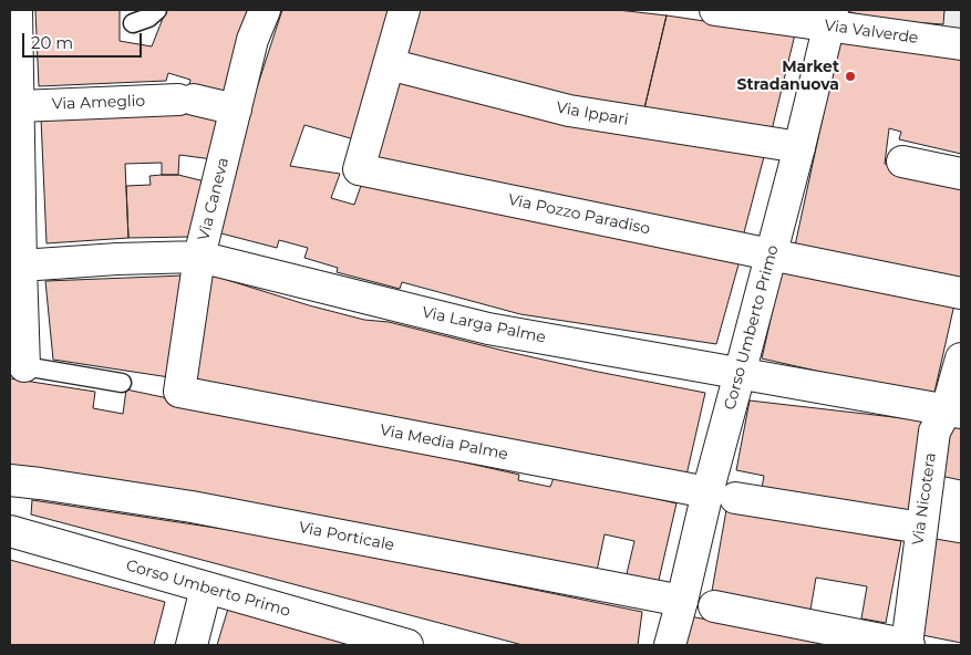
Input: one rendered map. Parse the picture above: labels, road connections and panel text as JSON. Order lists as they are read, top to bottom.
{
  "streets": {
    "street": [
      "Via Valverde",
      "Via Ameglio",
      "Via Ippari",
      "Via Caneva",
      "Via Pozzo Paradiso",
      "Via Larga Palme",
      "Corso Umberto Primo",
      "Via Media Palme",
      "Via Nicotera",
      "Via Porticale"
    ]
  },
  "crossings": [
    ["Via Valverde", "Corso Umberto Primo"],
    ["Via Ameglio", "Via Caneva"],
    ["Via Ippari", "Via Pozzo Paradiso"],
    ["Via Ippari", "Corso Umberto Primo"],
    ["Via Caneva", "Via Larga Palme"],
    ["Via Caneva", "Via Media Palme"],
    ["Via Pozzo Paradiso", "Corso Umberto Primo"],
    ["Via Larga Palme", "Corso Umberto Primo"],
    ["Via Larga Palme", "Via Nicotera"],
    ["Corso Umberto Primo", "Via Media Palme"],
    ["Corso Umberto Primo", "Via Porticale"],
    ["Via Media Palme", "Via Nicotera"]
  ],
  "places": ["Market Stradanuova"],
  "scale_bar": "20 m"
}
